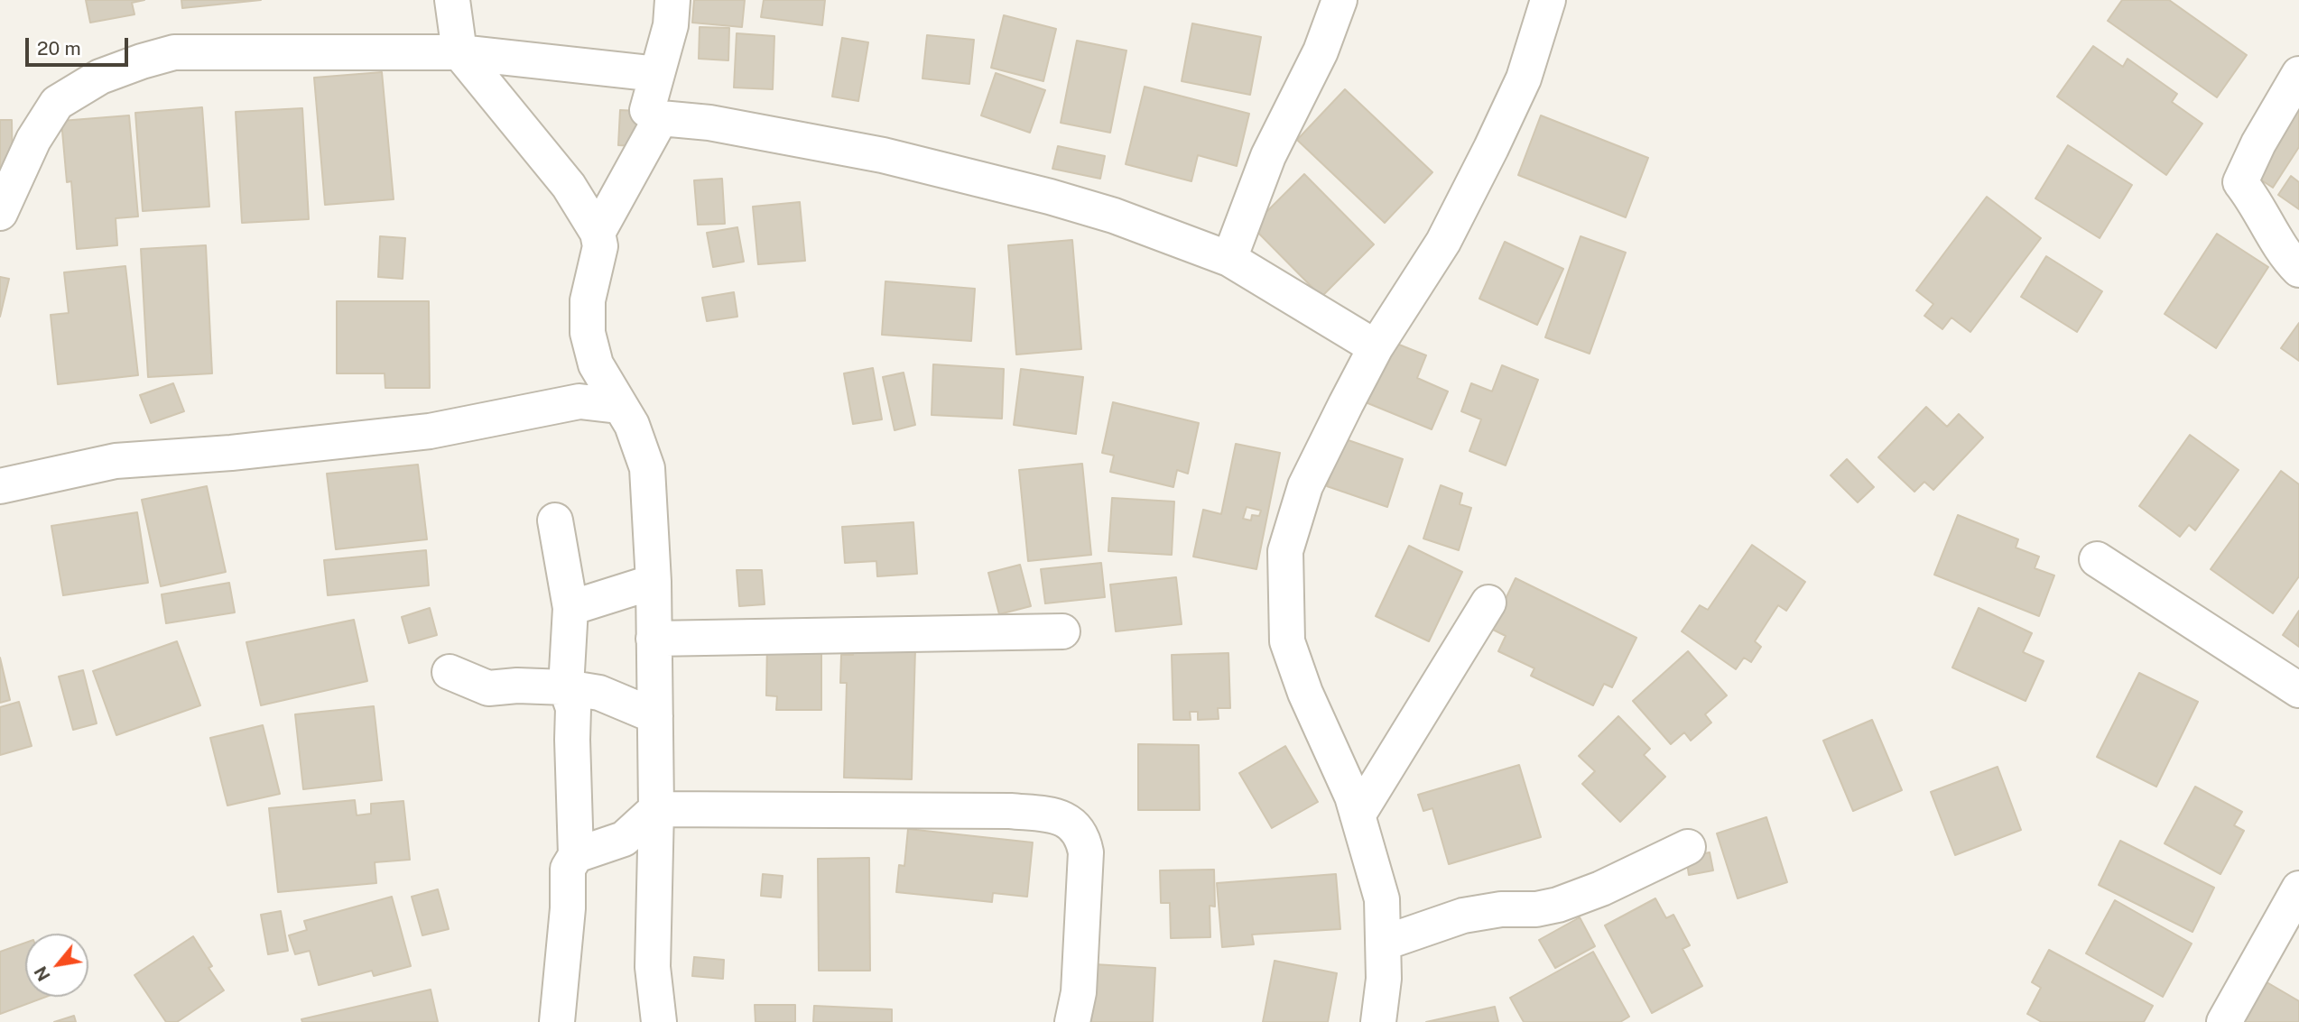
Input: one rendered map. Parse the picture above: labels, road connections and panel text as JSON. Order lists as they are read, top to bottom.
{
  "scale_bar": "20 m",
  "north": "bottom left"
}
